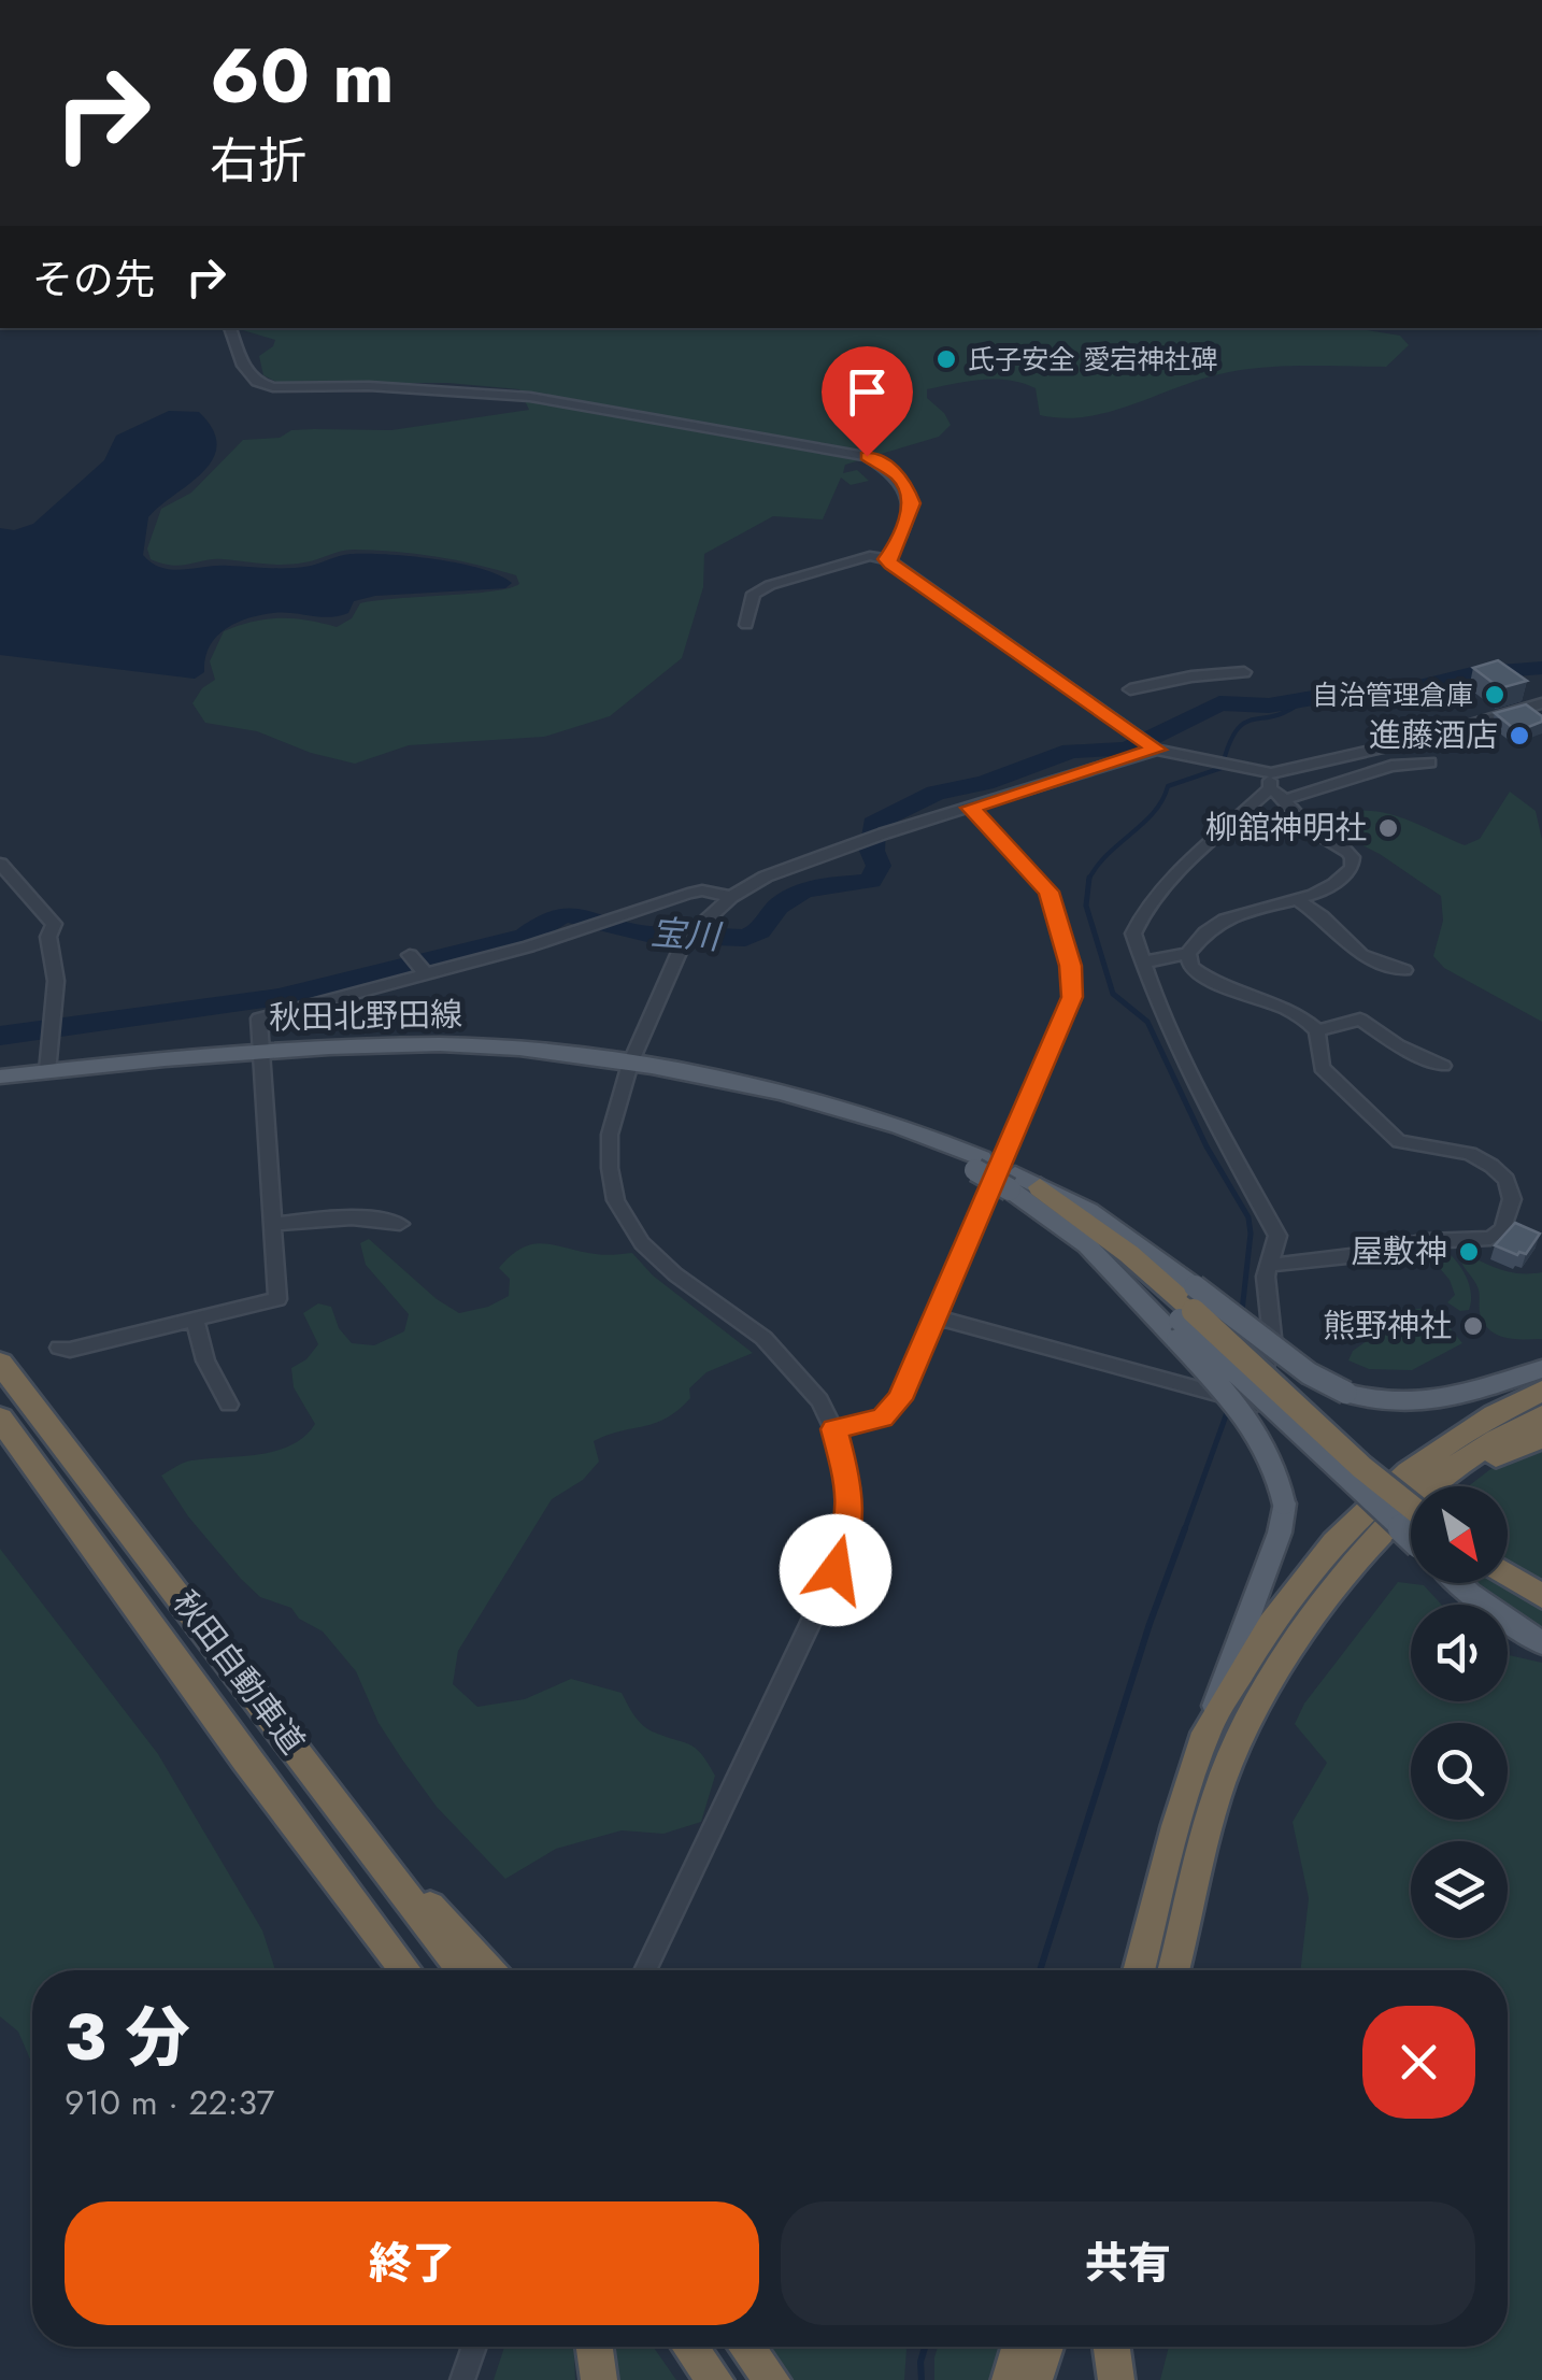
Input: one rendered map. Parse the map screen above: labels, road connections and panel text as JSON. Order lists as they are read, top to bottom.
{
  "streets": {
    "highway": ["秋田自動車道"],
    "main road": ["秋田北野田線"]
  },
  "water": ["宝川"],
  "places": [
    "氏子安全 愛宕神社碑",
    "自治管理倉庫",
    "進藤酒店",
    "柳舘神明社",
    "屋敷神",
    "熊野神社"
  ],
  "north": "bottom right",
  "page": {
    "turn": ["60 m", "右折"],
    "then": "その先",
    "heading": ["3 分", "910 m · 22:37"],
    "buttons": ["終了", "共有"]
  }
}
